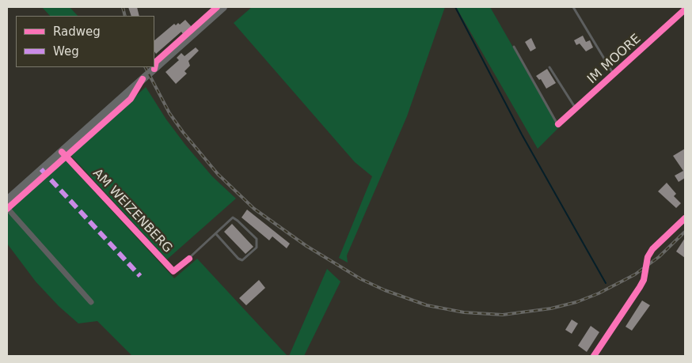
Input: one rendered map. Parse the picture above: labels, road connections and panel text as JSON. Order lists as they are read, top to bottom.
{
  "streets": {
    "street": ["IM MOORE", "AM WEIZENBERG"]
  },
  "legend": ["Radweg", "Weg"]
}
